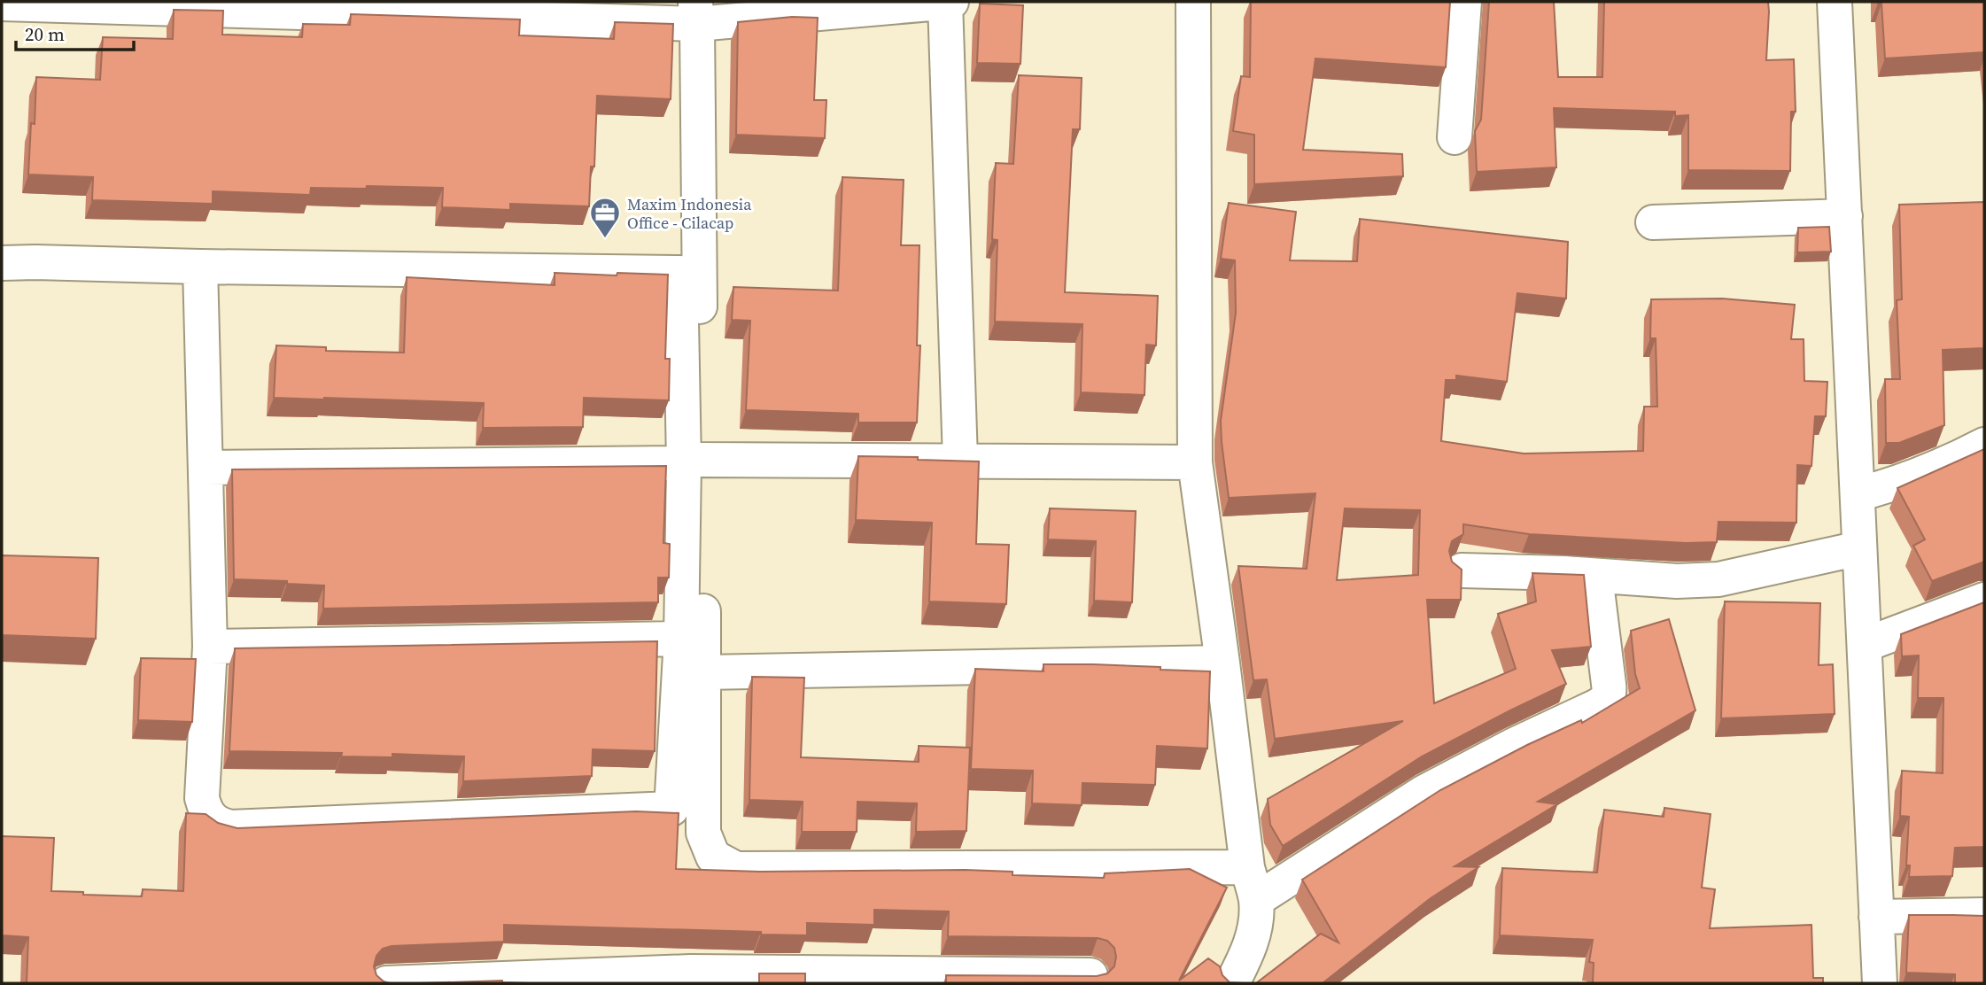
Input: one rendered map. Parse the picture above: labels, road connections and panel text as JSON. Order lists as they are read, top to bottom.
{
  "places": {
    "office": ["Maxim Indonesia Office - Cilacap"]
  },
  "scale_bar": "20 m"
}
